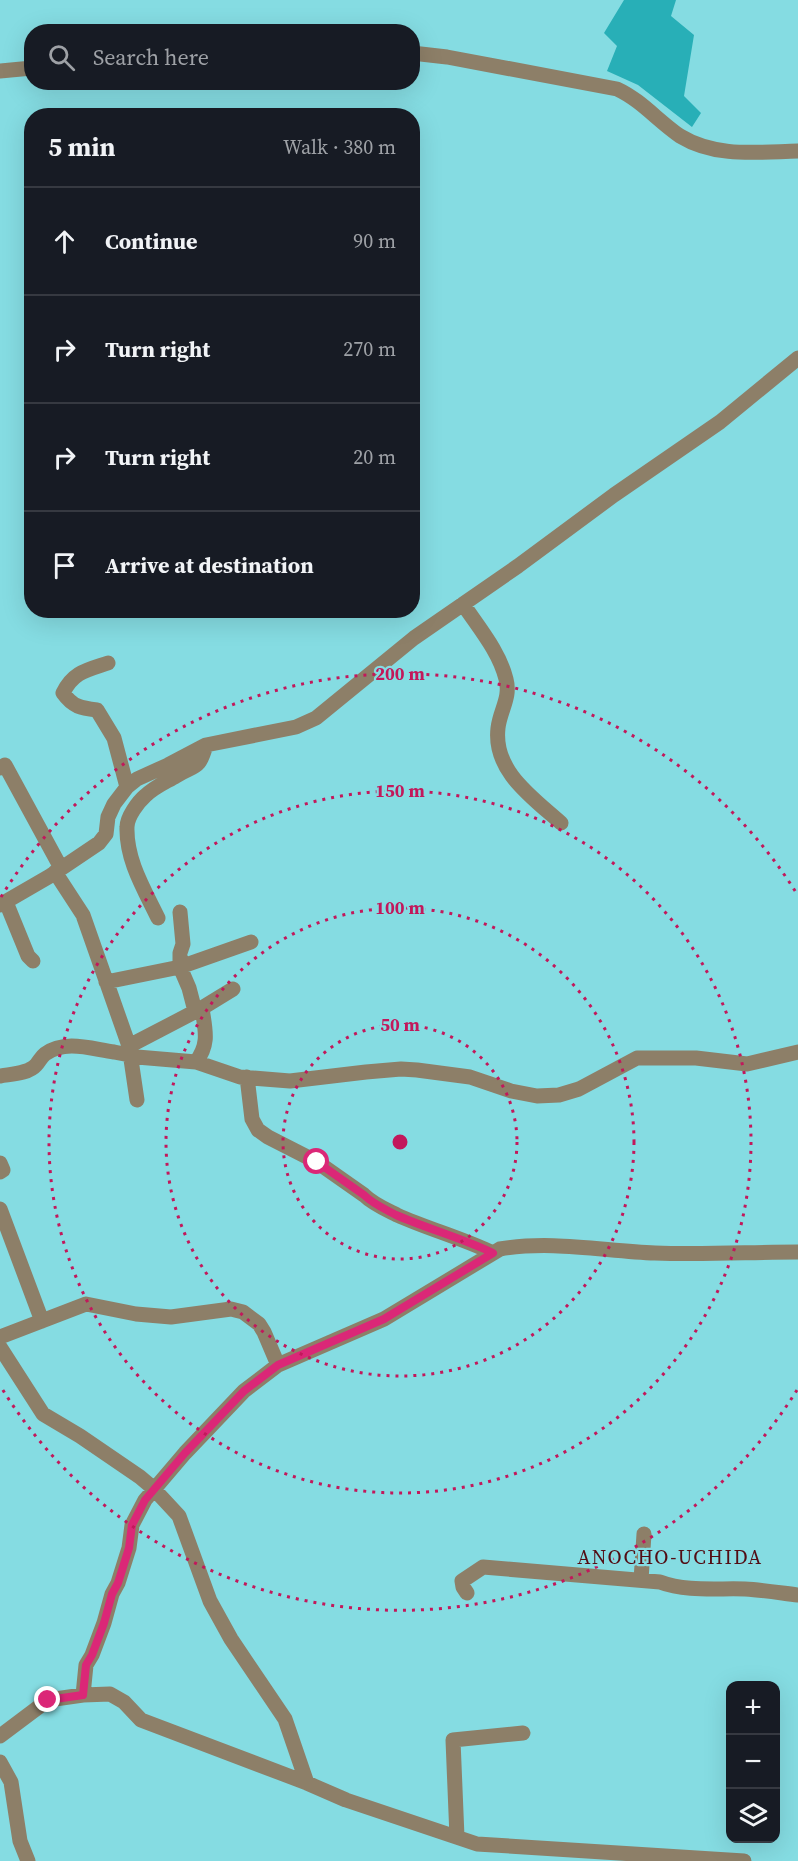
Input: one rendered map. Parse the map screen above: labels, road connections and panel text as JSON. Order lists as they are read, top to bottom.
{
  "districts": ["ANOCHO-UCHIDA"],
  "page": {
    "search": "Search here",
    "heading": ["5 min", "Walk · 380 m"],
    "list": [
      ["Continue", "90 m"],
      ["Turn right", "270 m"],
      ["Turn right", "20 m"],
      "Arrive at destination"
    ],
    "map_buttons": ["+", "−"]
  },
  "rings": [
    "200 m",
    "150 m",
    "100 m",
    "50 m"
  ]
}
